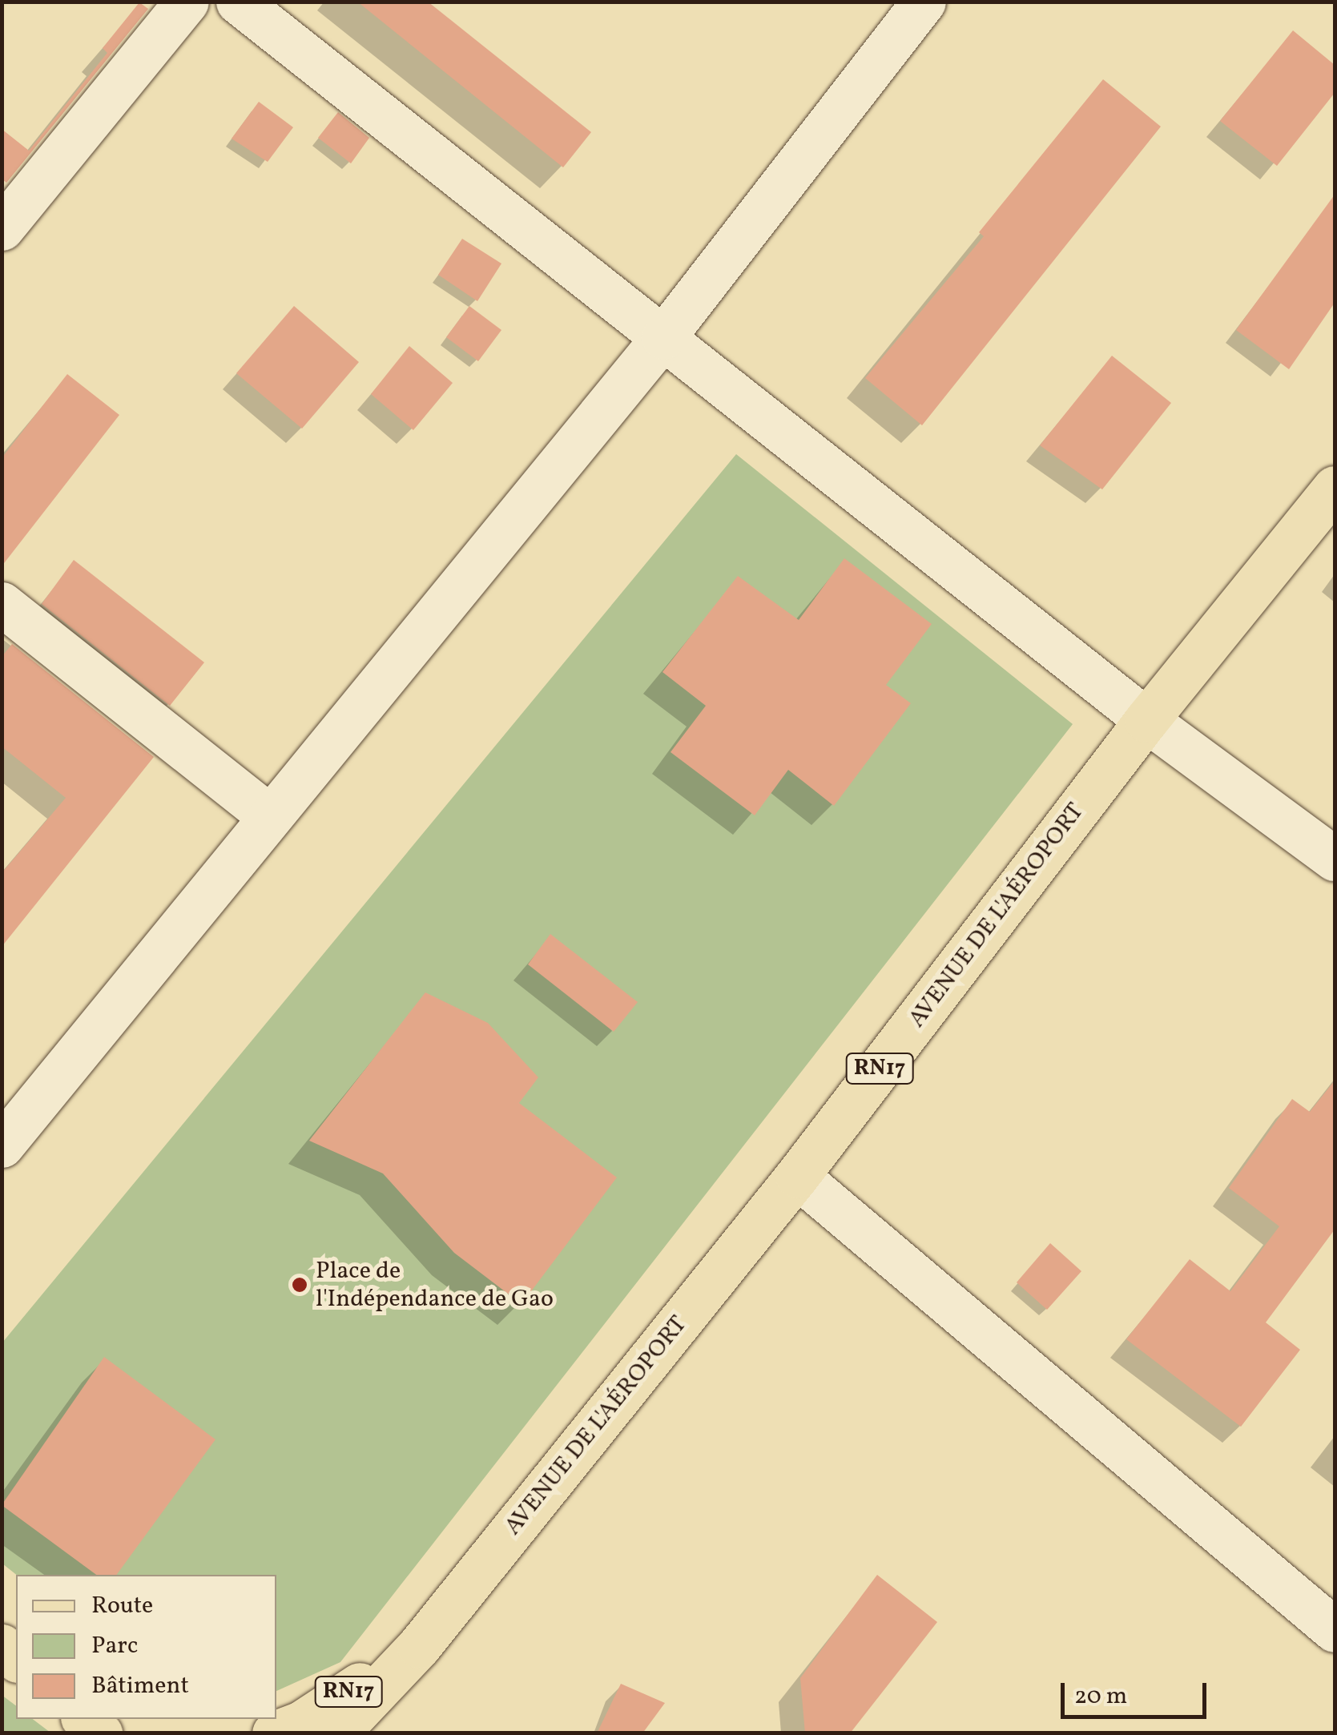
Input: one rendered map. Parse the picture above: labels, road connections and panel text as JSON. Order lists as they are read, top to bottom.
{
  "streets": {
    "main road": ["AVENUE DE L'AÉROPORT", "RN17"]
  },
  "crossings": [
    ["AVENUE DE L'AÉROPORT", "RN17"]
  ],
  "places": ["Place de l'Indépendance de Gao"],
  "legend": ["Route", "Parc", "Bâtiment"],
  "scale_bar": "20 m"
}
